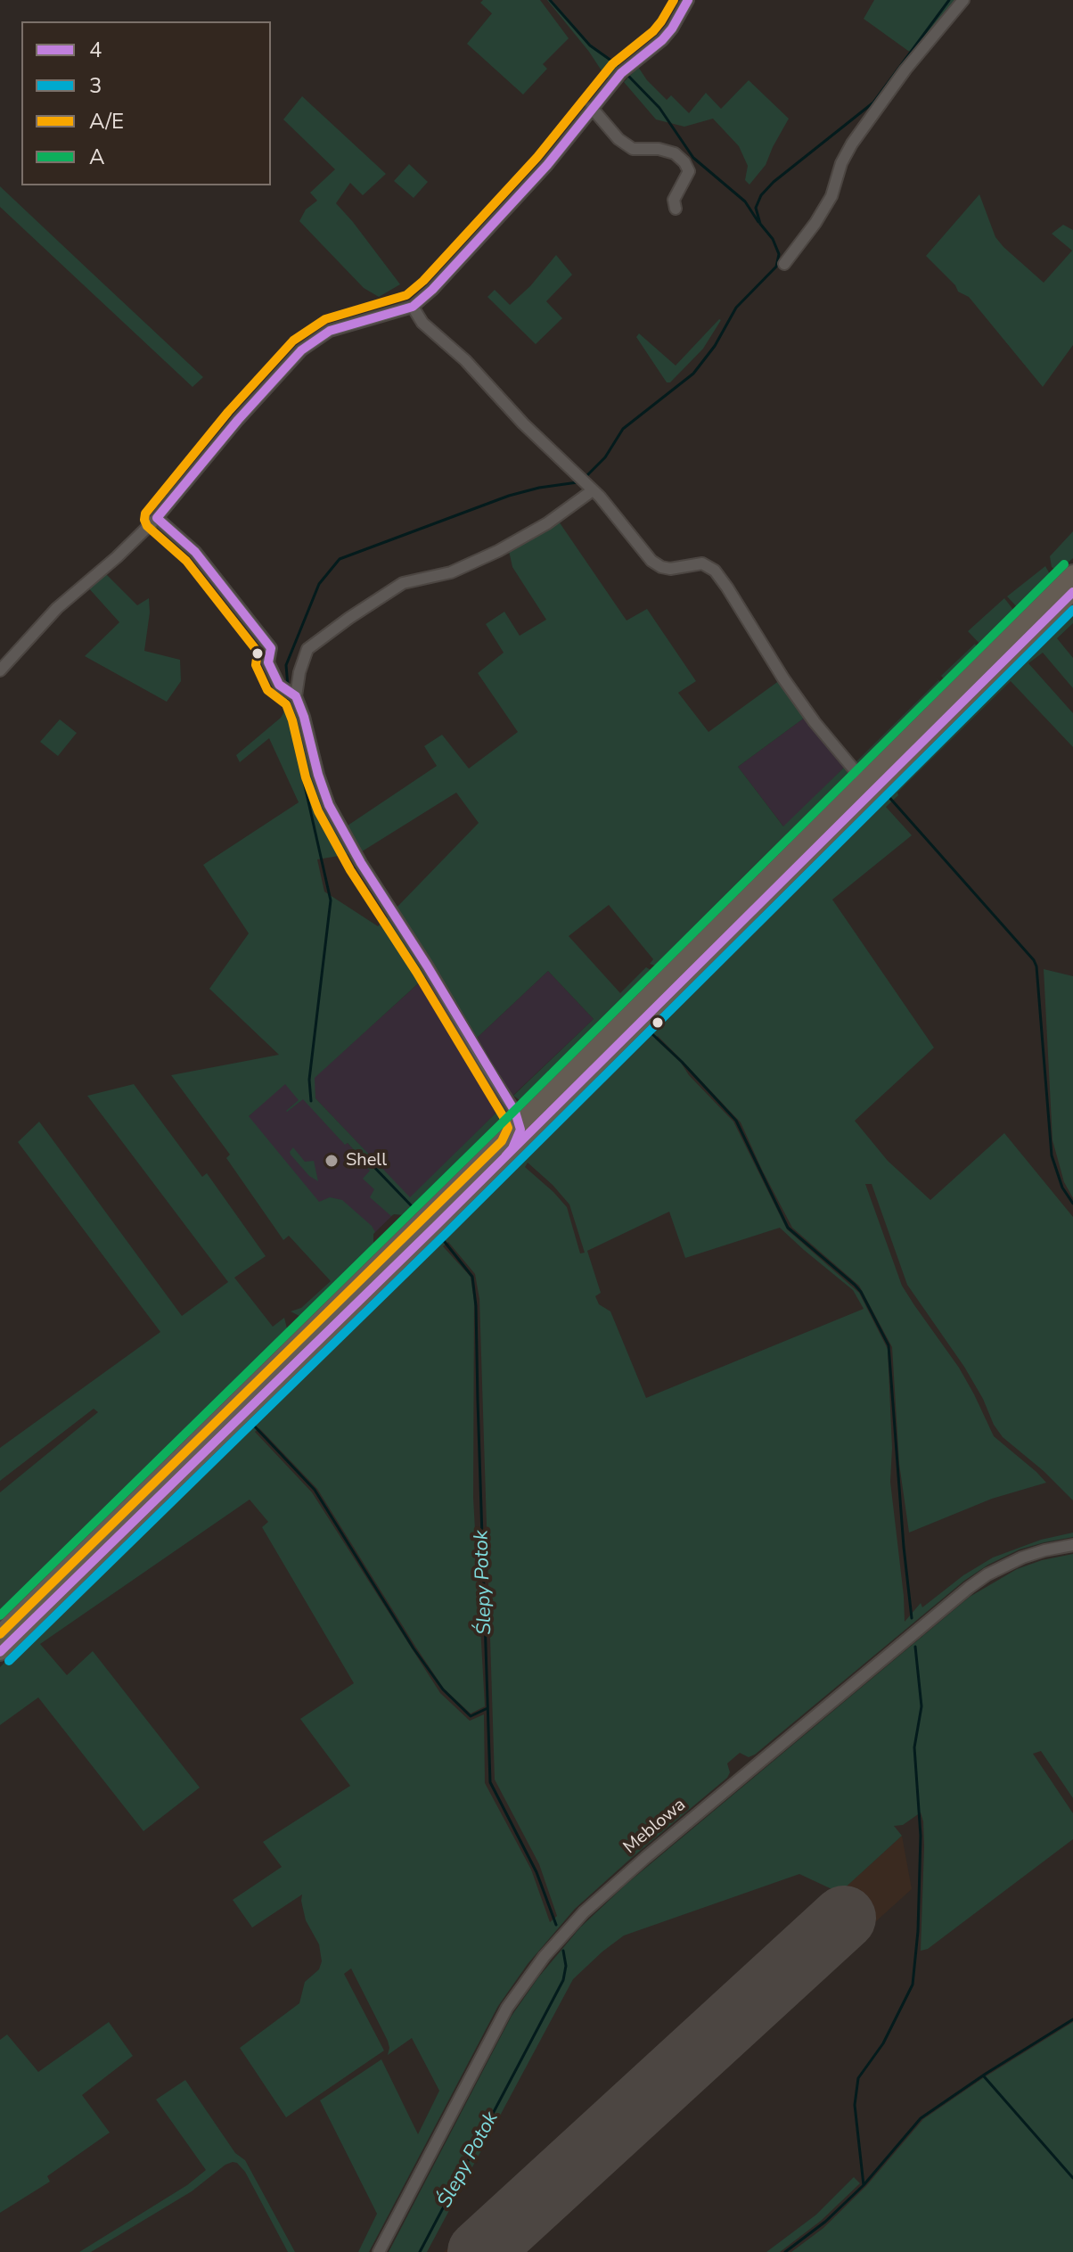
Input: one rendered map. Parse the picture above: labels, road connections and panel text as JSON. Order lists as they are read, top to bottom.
{
  "streets": {
    "street": ["Meblowa"]
  },
  "water": ["Ślepy Potok"],
  "places": ["Shell"],
  "lines": [
    "transit line 4",
    "transit line A/E",
    "transit line A",
    "transit line 3"
  ],
  "legend": [
    "4",
    "3",
    "A/E",
    "A"
  ]
}
